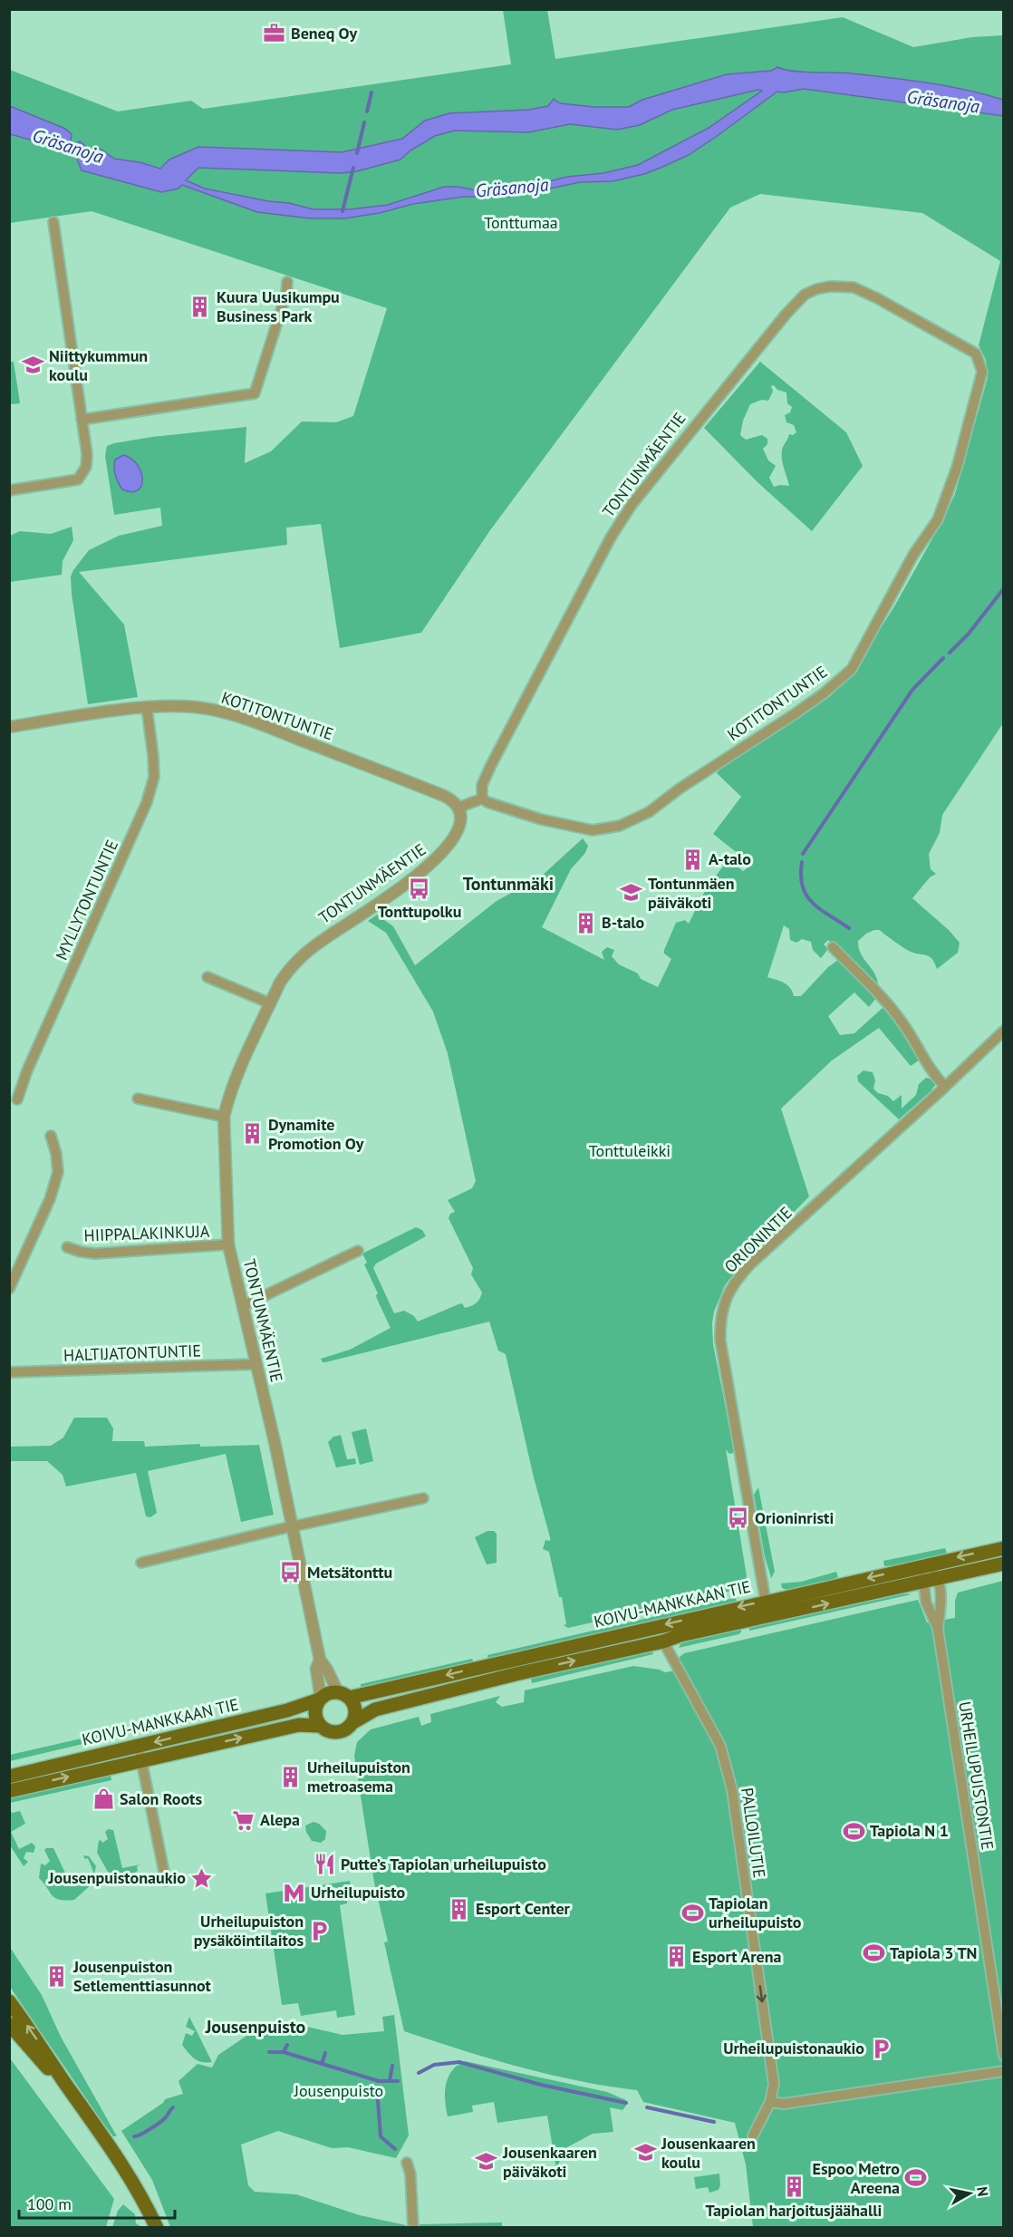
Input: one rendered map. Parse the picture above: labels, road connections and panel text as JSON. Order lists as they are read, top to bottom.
{
  "streets": {
    "main road": ["KOIVU-MANKKAAN TIE"],
    "street": [
      "TONTUNMÄENTIE",
      "KOTITONTUNTIE",
      "MYLLYTONTUNTIE",
      "HIIPPALAKINKUJA",
      "ORIONINTIE",
      "HALTIJATONTUNTIE",
      "URHEILUPUISTONTIE",
      "PALLOILUTIE"
    ]
  },
  "crossings": [
    ["TONTUNMÄENTIE", "KOTITONTUNTIE"],
    ["TONTUNMÄENTIE", "HIIPPALAKINKUJA"],
    ["TONTUNMÄENTIE", "HALTIJATONTUNTIE"],
    ["TONTUNMÄENTIE", "KOIVU-MANKKAAN TIE"],
    ["KOTITONTUNTIE", "MYLLYTONTUNTIE"],
    ["ORIONINTIE", "KOIVU-MANKKAAN TIE"],
    ["KOIVU-MANKKAAN TIE", "URHEILUPUISTONTIE"],
    ["KOIVU-MANKKAAN TIE", "PALLOILUTIE"]
  ],
  "one_way": ["PALLOILUTIE"],
  "districts": ["Tontunmäki", "Jousenpuisto"],
  "water": ["Gräsanoja"],
  "parks": ["Tonttumaa", "Tonttuleikki", "Jousenpuisto"],
  "places": {
    "office": ["Beneq Oy"],
    "building": [
      "Kuura Uusikumpu Business Park",
      "A-talo",
      "B-talo",
      "Dynamite Promotion Oy",
      "Urheilupuiston metroasema",
      "Esport Center",
      "Esport Arena",
      "Jousenpuiston Setlementtiasunnot",
      "Tapiolan harjoitusjäähalli"
    ],
    "school or university": [
      "Niittykummun koulu",
      "Tontunmäen päiväkoti",
      "Jousenkaaren koulu",
      "Jousenkaaren päiväkoti"
    ],
    "bus stop": ["Tonttupolku", "Orioninristi", "Metsätonttu"],
    "shop": ["Salon Roots"],
    "supermarket": ["Alepa"],
    "sports": [
      "Tapiola N 1",
      "Tapiolan urheilupuisto",
      "Tapiola 3 TN",
      "Espoo Metro Areena"
    ],
    "restaurant": ["Putte’s Tapiolan urheilupuisto"],
    "place": ["Jousenpuistonaukio"],
    "metro station": ["Urheilupuisto"],
    "parking": ["Urheilupuiston pysäköintilaitos", "Urheilupuistonaukio"]
  },
  "scale_bar": "100 m",
  "north": "right"
}
